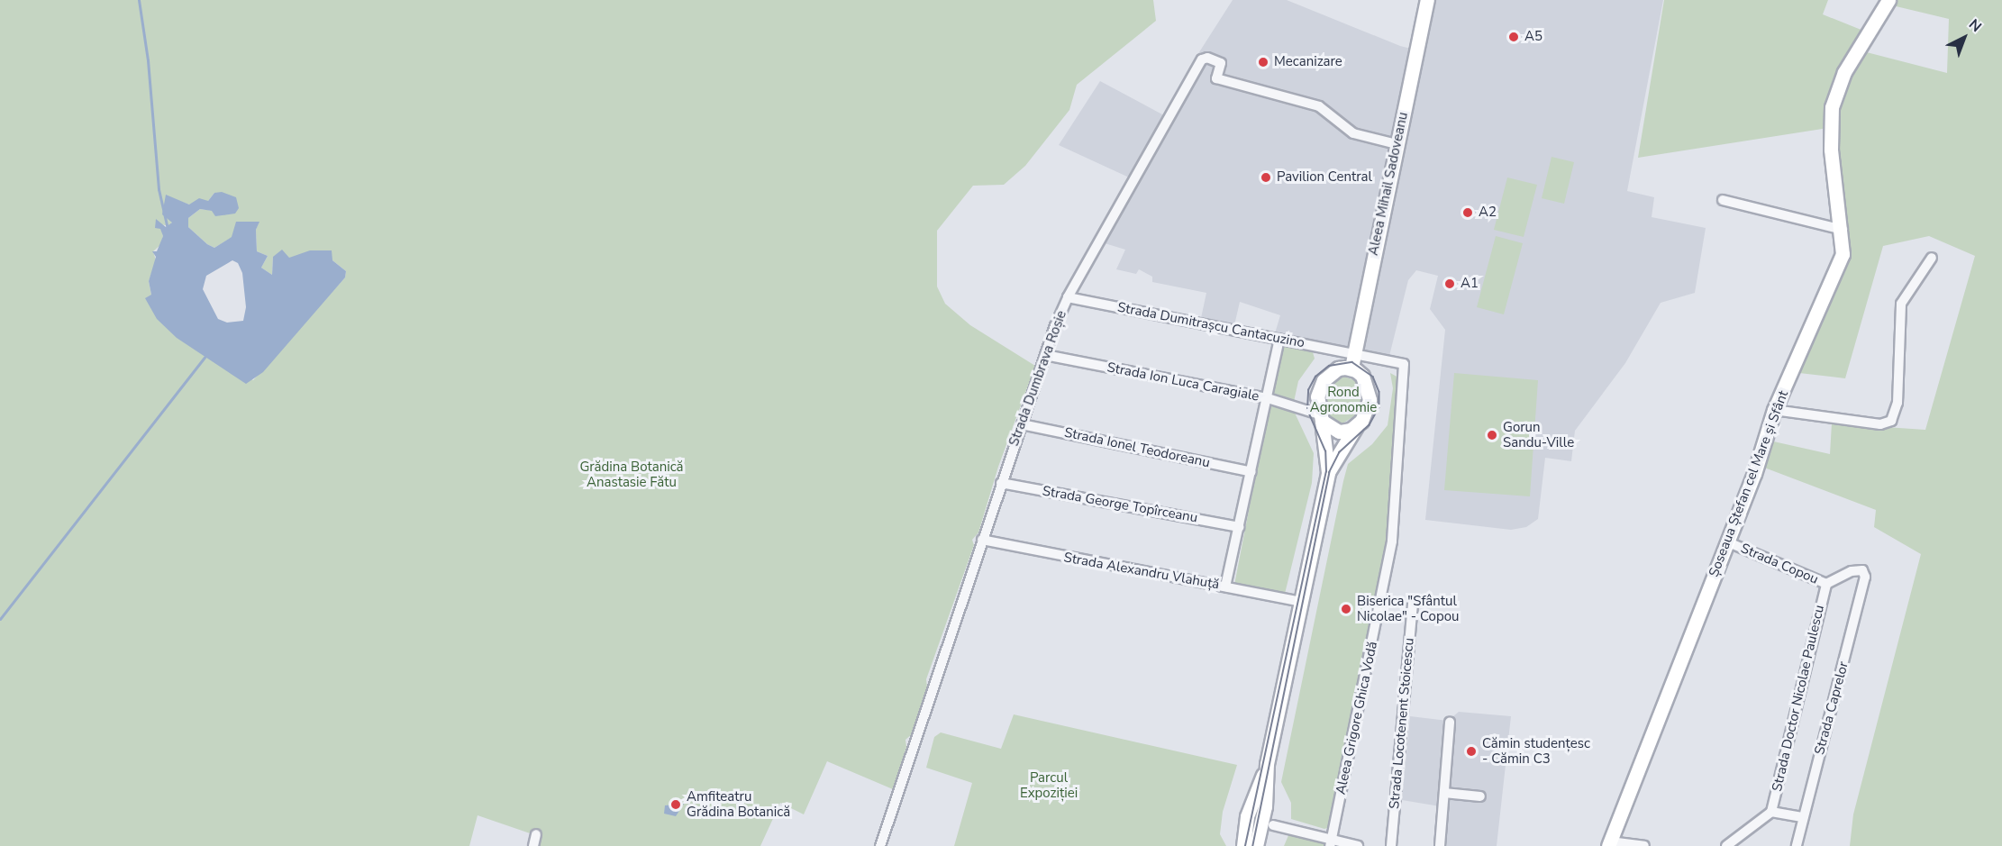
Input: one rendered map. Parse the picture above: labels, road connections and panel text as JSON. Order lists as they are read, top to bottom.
{
  "streets": {
    "main road": ["Aleea Mihail Sadoveanu", "Șoseaua Ștefan cel Mare și Sfânt"],
    "street": [
      "Strada Dumitrașcu Cantacuzino",
      "Strada Dumbrava Roșie",
      "Strada Ion Luca Caragiale",
      "Strada Ionel Teodoreanu",
      "Strada George Topîrceanu",
      "Strada Copou",
      "Strada Alexandru Vlahuță",
      "Strada Doctor Nicolae Paulescu",
      "Strada Caprelor",
      "Aleea Grigore Ghica Vodă",
      "Strada Locotenent Stoicescu"
    ]
  },
  "crossings": [
    ["Aleea Mihail Sadoveanu", "Strada Dumitrașcu Cantacuzino"],
    ["Aleea Mihail Sadoveanu", "Strada Dumbrava Roșie"],
    ["Aleea Mihail Sadoveanu", "Strada Ion Luca Caragiale"],
    ["Strada Dumitrașcu Cantacuzino", "Strada Dumbrava Roșie"],
    ["Strada Dumitrașcu Cantacuzino", "Strada Ion Luca Caragiale"],
    ["Strada Dumitrașcu Cantacuzino", "Aleea Grigore Ghica Vodă"],
    ["Strada Dumbrava Roșie", "Strada Ion Luca Caragiale"],
    ["Strada Dumbrava Roșie", "Strada Ionel Teodoreanu"],
    ["Strada Dumbrava Roșie", "Strada George Topîrceanu"],
    ["Strada Dumbrava Roșie", "Strada Alexandru Vlahuță"],
    ["Șoseaua Ștefan cel Mare și Sfânt", "Strada Copou"],
    ["Strada Copou", "Strada Doctor Nicolae Paulescu"],
    ["Strada Copou", "Strada Caprelor"]
  ],
  "parks": ["Rond Agronomie", "Grădina Botanică Anastasie Fătu", "Parcul Expoziției"],
  "places": [
    "A5",
    "Mecanizare",
    "Pavilion Central",
    "A2",
    "A1",
    "Gorun Sandu-Ville",
    "Biserica \"Sfântul Nicolae\" - Copou",
    "Cămin studențesc - Cămin C3",
    "Amfiteatru Grădina Botanică"
  ],
  "north": "top right"
}
